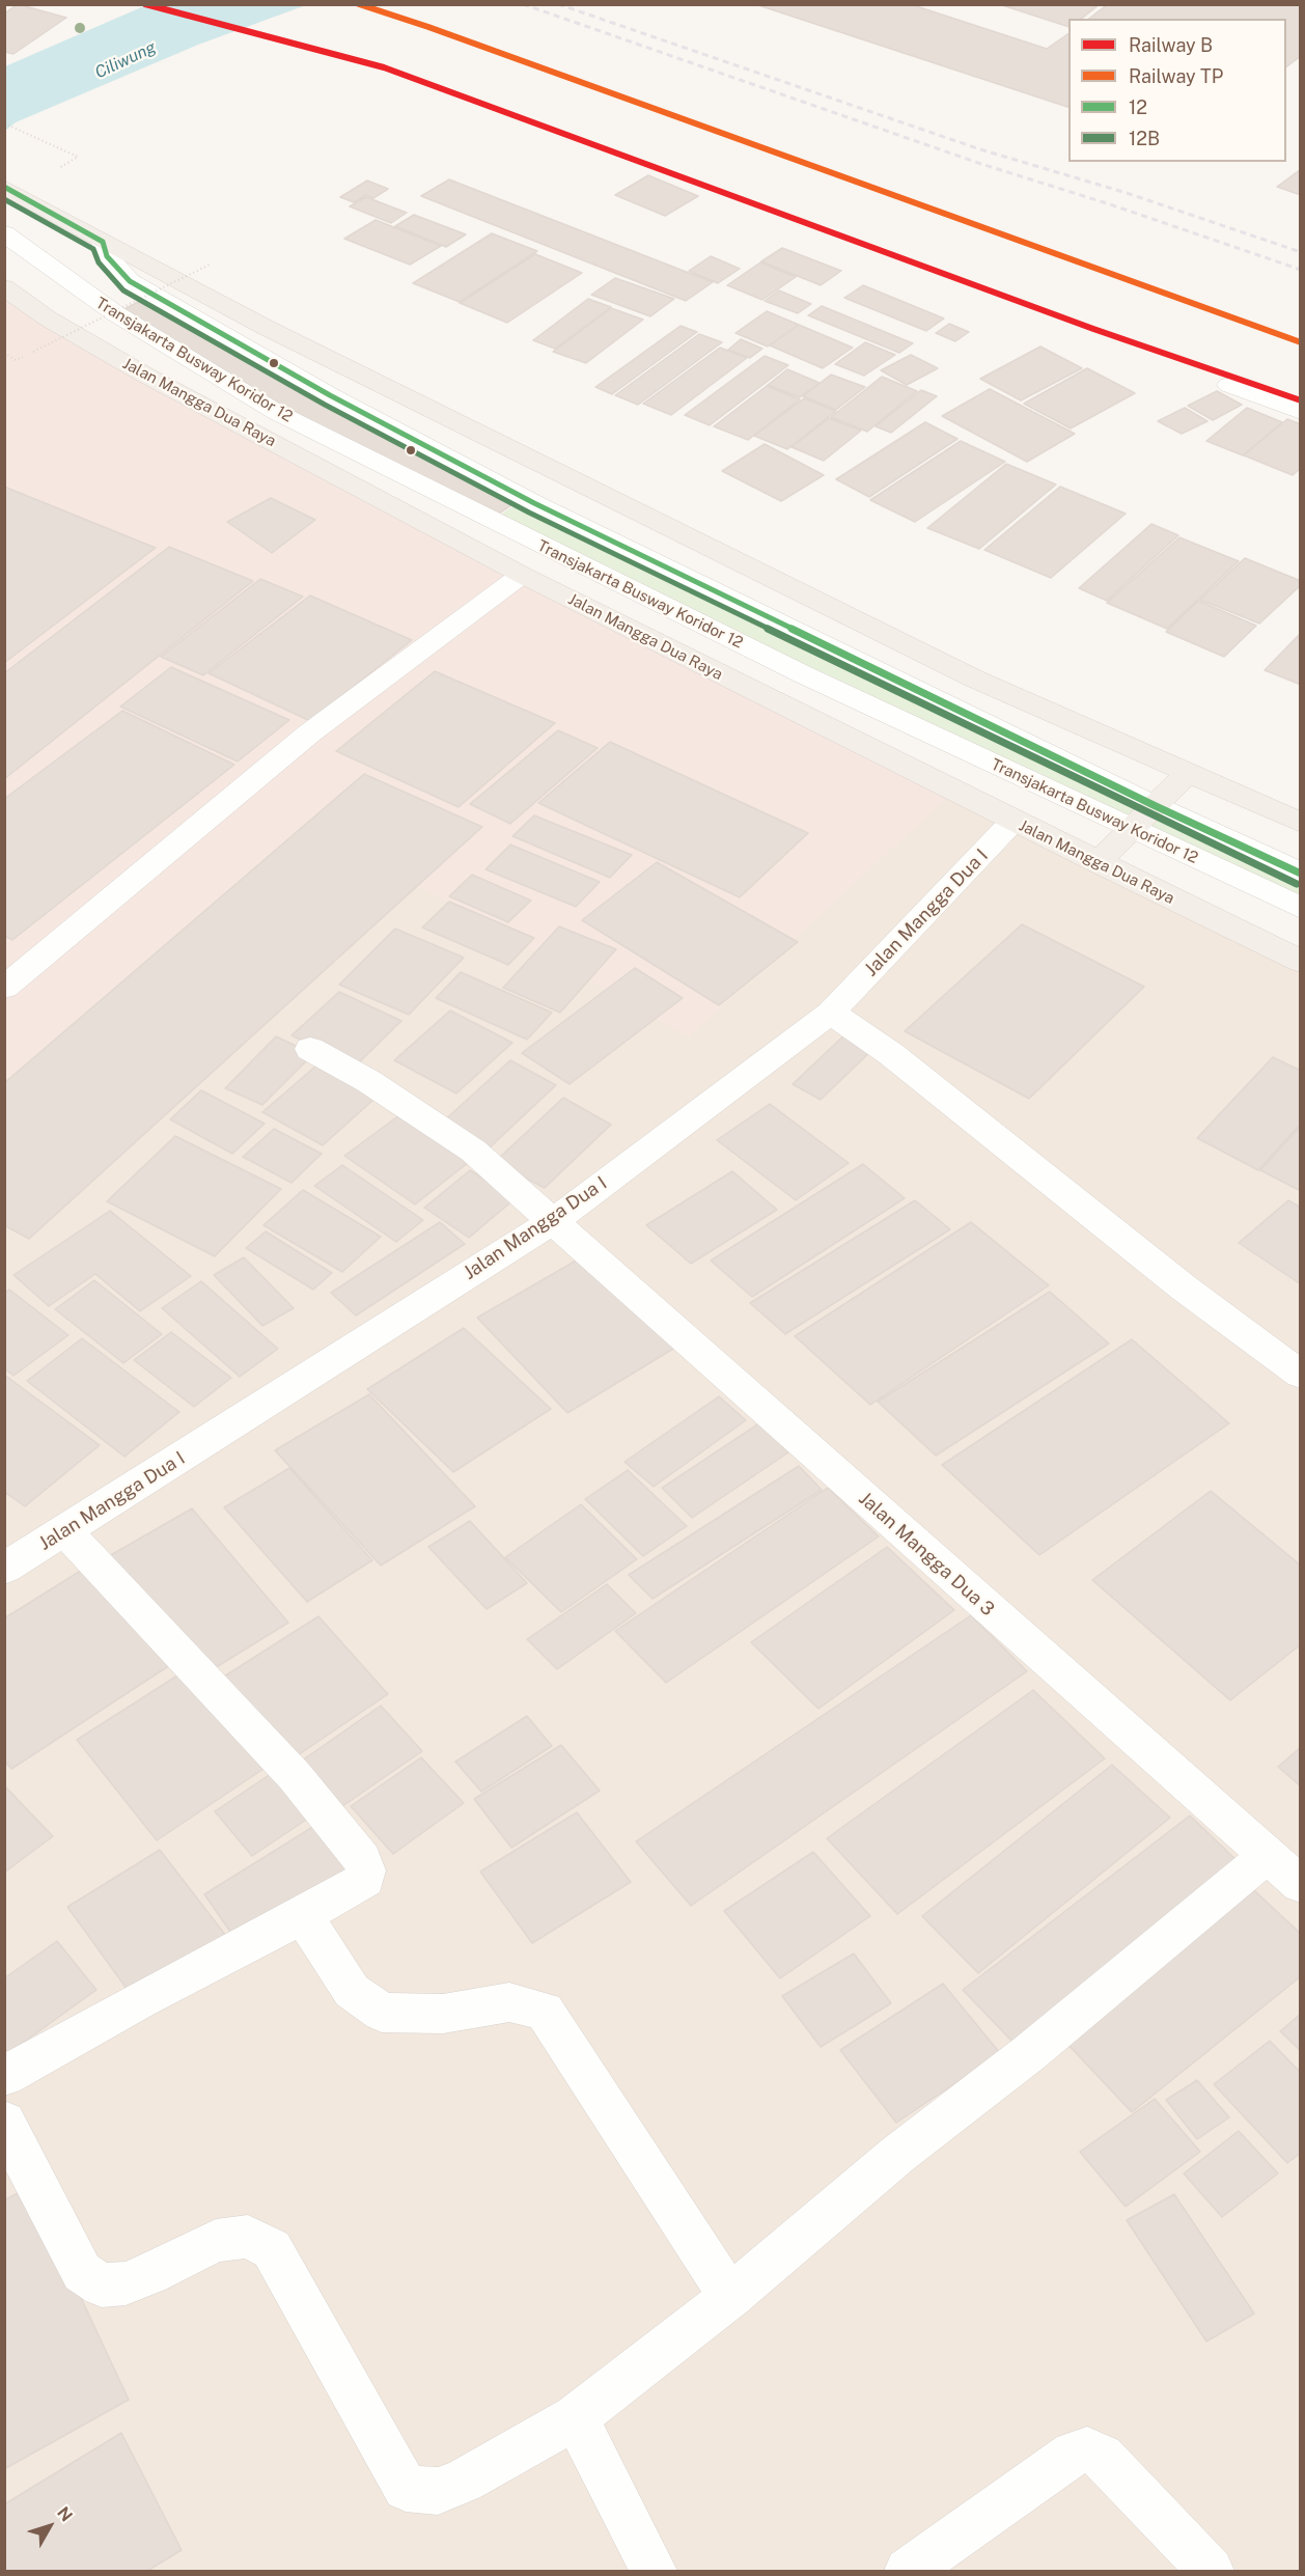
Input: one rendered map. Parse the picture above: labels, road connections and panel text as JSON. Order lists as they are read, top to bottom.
{
  "streets": {
    "main road": ["Jalan Mangga Dua Raya"],
    "street": ["Transjakarta Busway Koridor 12", "Jalan Mangga Dua I", "Jalan Mangga Dua 3"]
  },
  "crossings": [
    ["Jalan Mangga Dua Raya", "Jalan Mangga Dua I"],
    ["Jalan Mangga Dua I", "Jalan Mangga Dua 3"]
  ],
  "water": ["Ciliwung"],
  "lines": [
    "rail line B",
    "rail line TP",
    "transit line 12",
    "transit line 12B"
  ],
  "legend": [
    "Railway B",
    "Railway TP",
    "12",
    "12B"
  ],
  "north": "top right"
}
